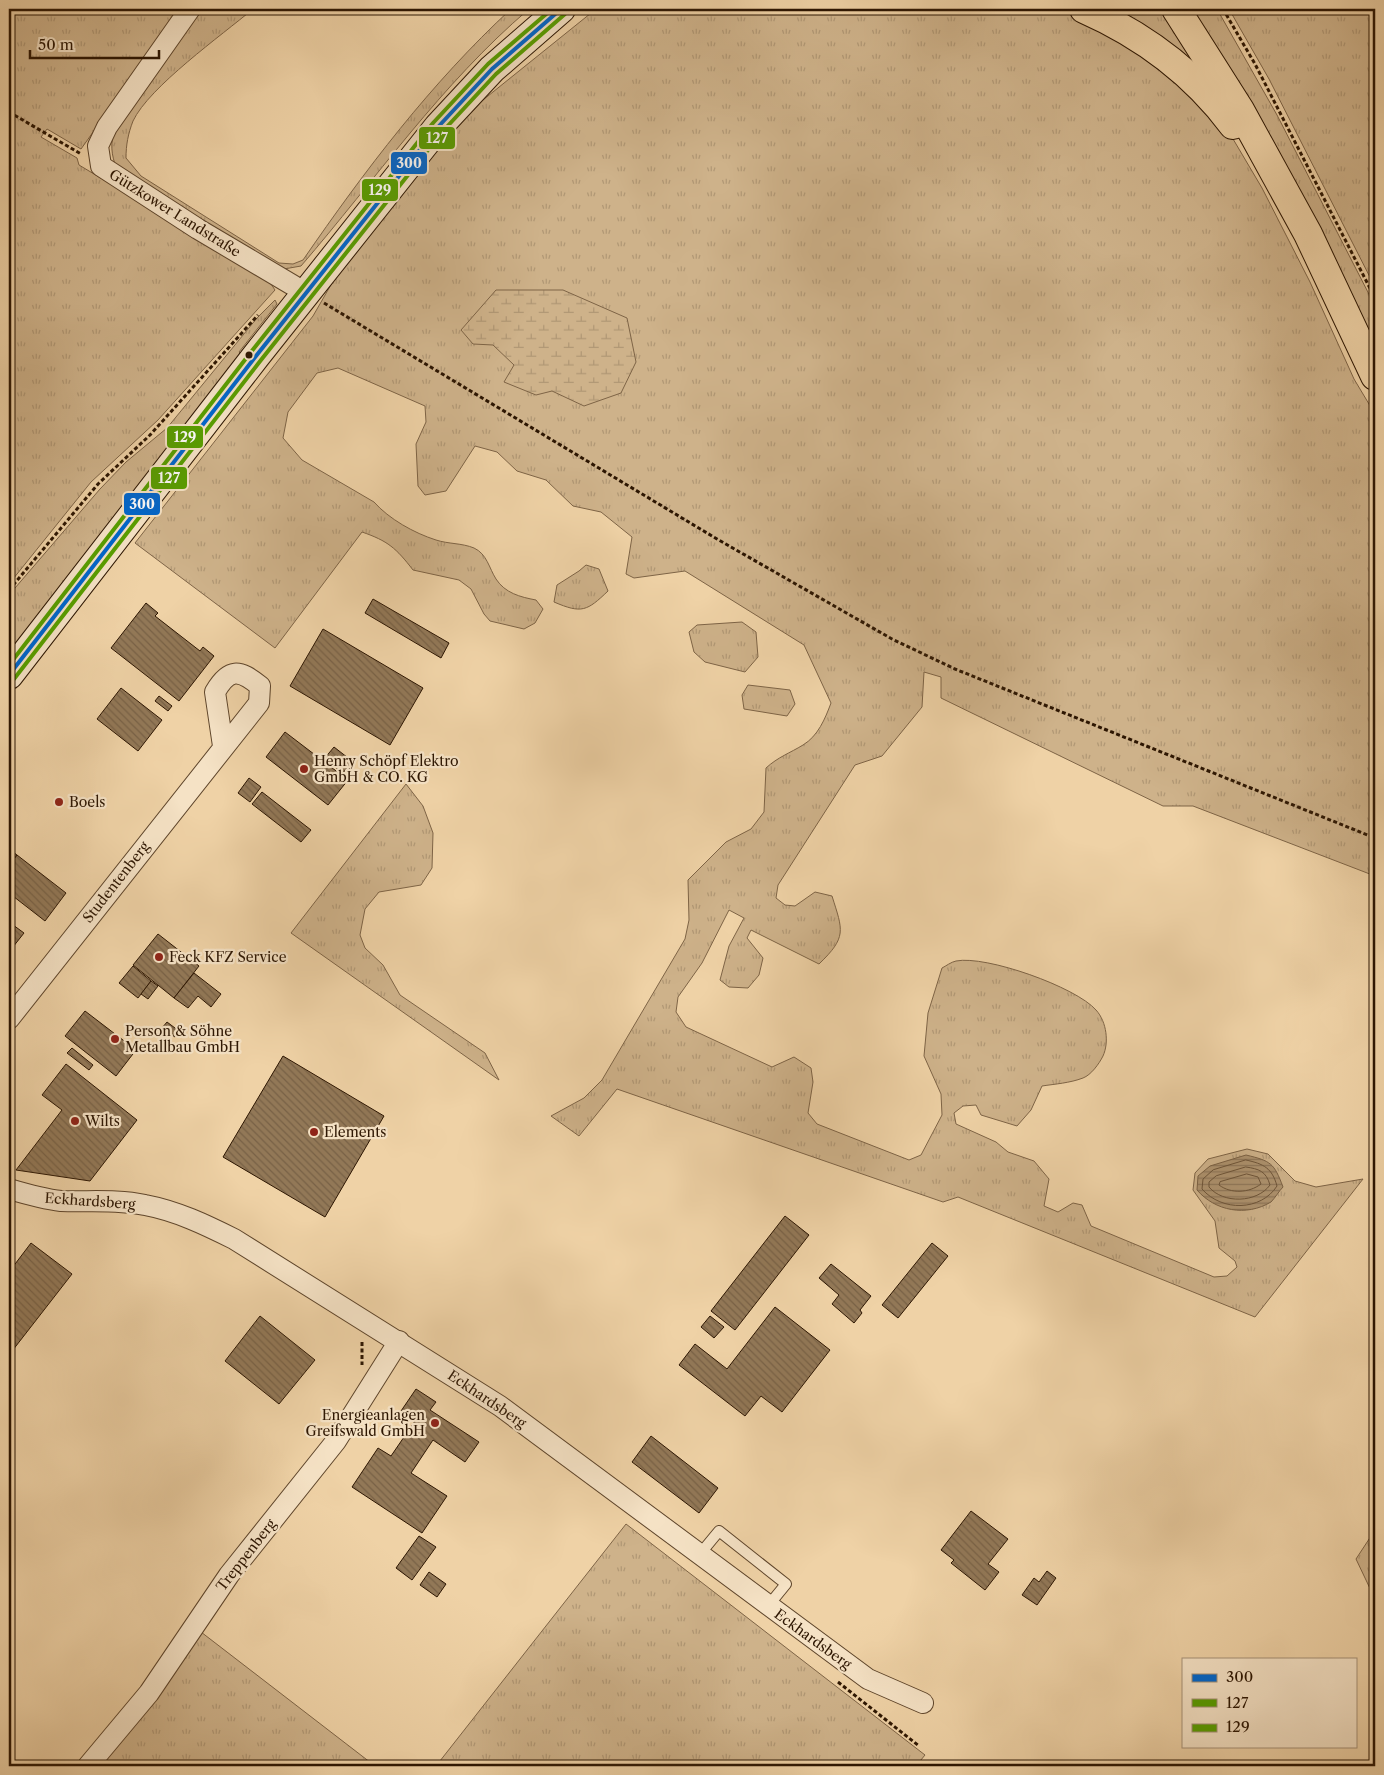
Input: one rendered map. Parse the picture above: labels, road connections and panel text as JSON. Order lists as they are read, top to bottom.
{
  "streets": {
    "street": [
      "Gützkower Landstraße",
      "Studentenberg",
      "Eckhardsberg",
      "Treppenberg"
    ]
  },
  "crossings": [
    ["Eckhardsberg", "Treppenberg"]
  ],
  "places": [
    "Henry Schöpf Elektro GmbH & CO. KG",
    "Boels",
    "Feck KFZ Service",
    "Person & Söhne Metallbau GmbH",
    "Wilts",
    "Elements",
    "Energieanlagen Greifswald GmbH"
  ],
  "lines": ["transit line 300", "transit line 129", "transit line 127"],
  "legend": ["300", "127", "129"],
  "scale_bar": "50 m"
}
